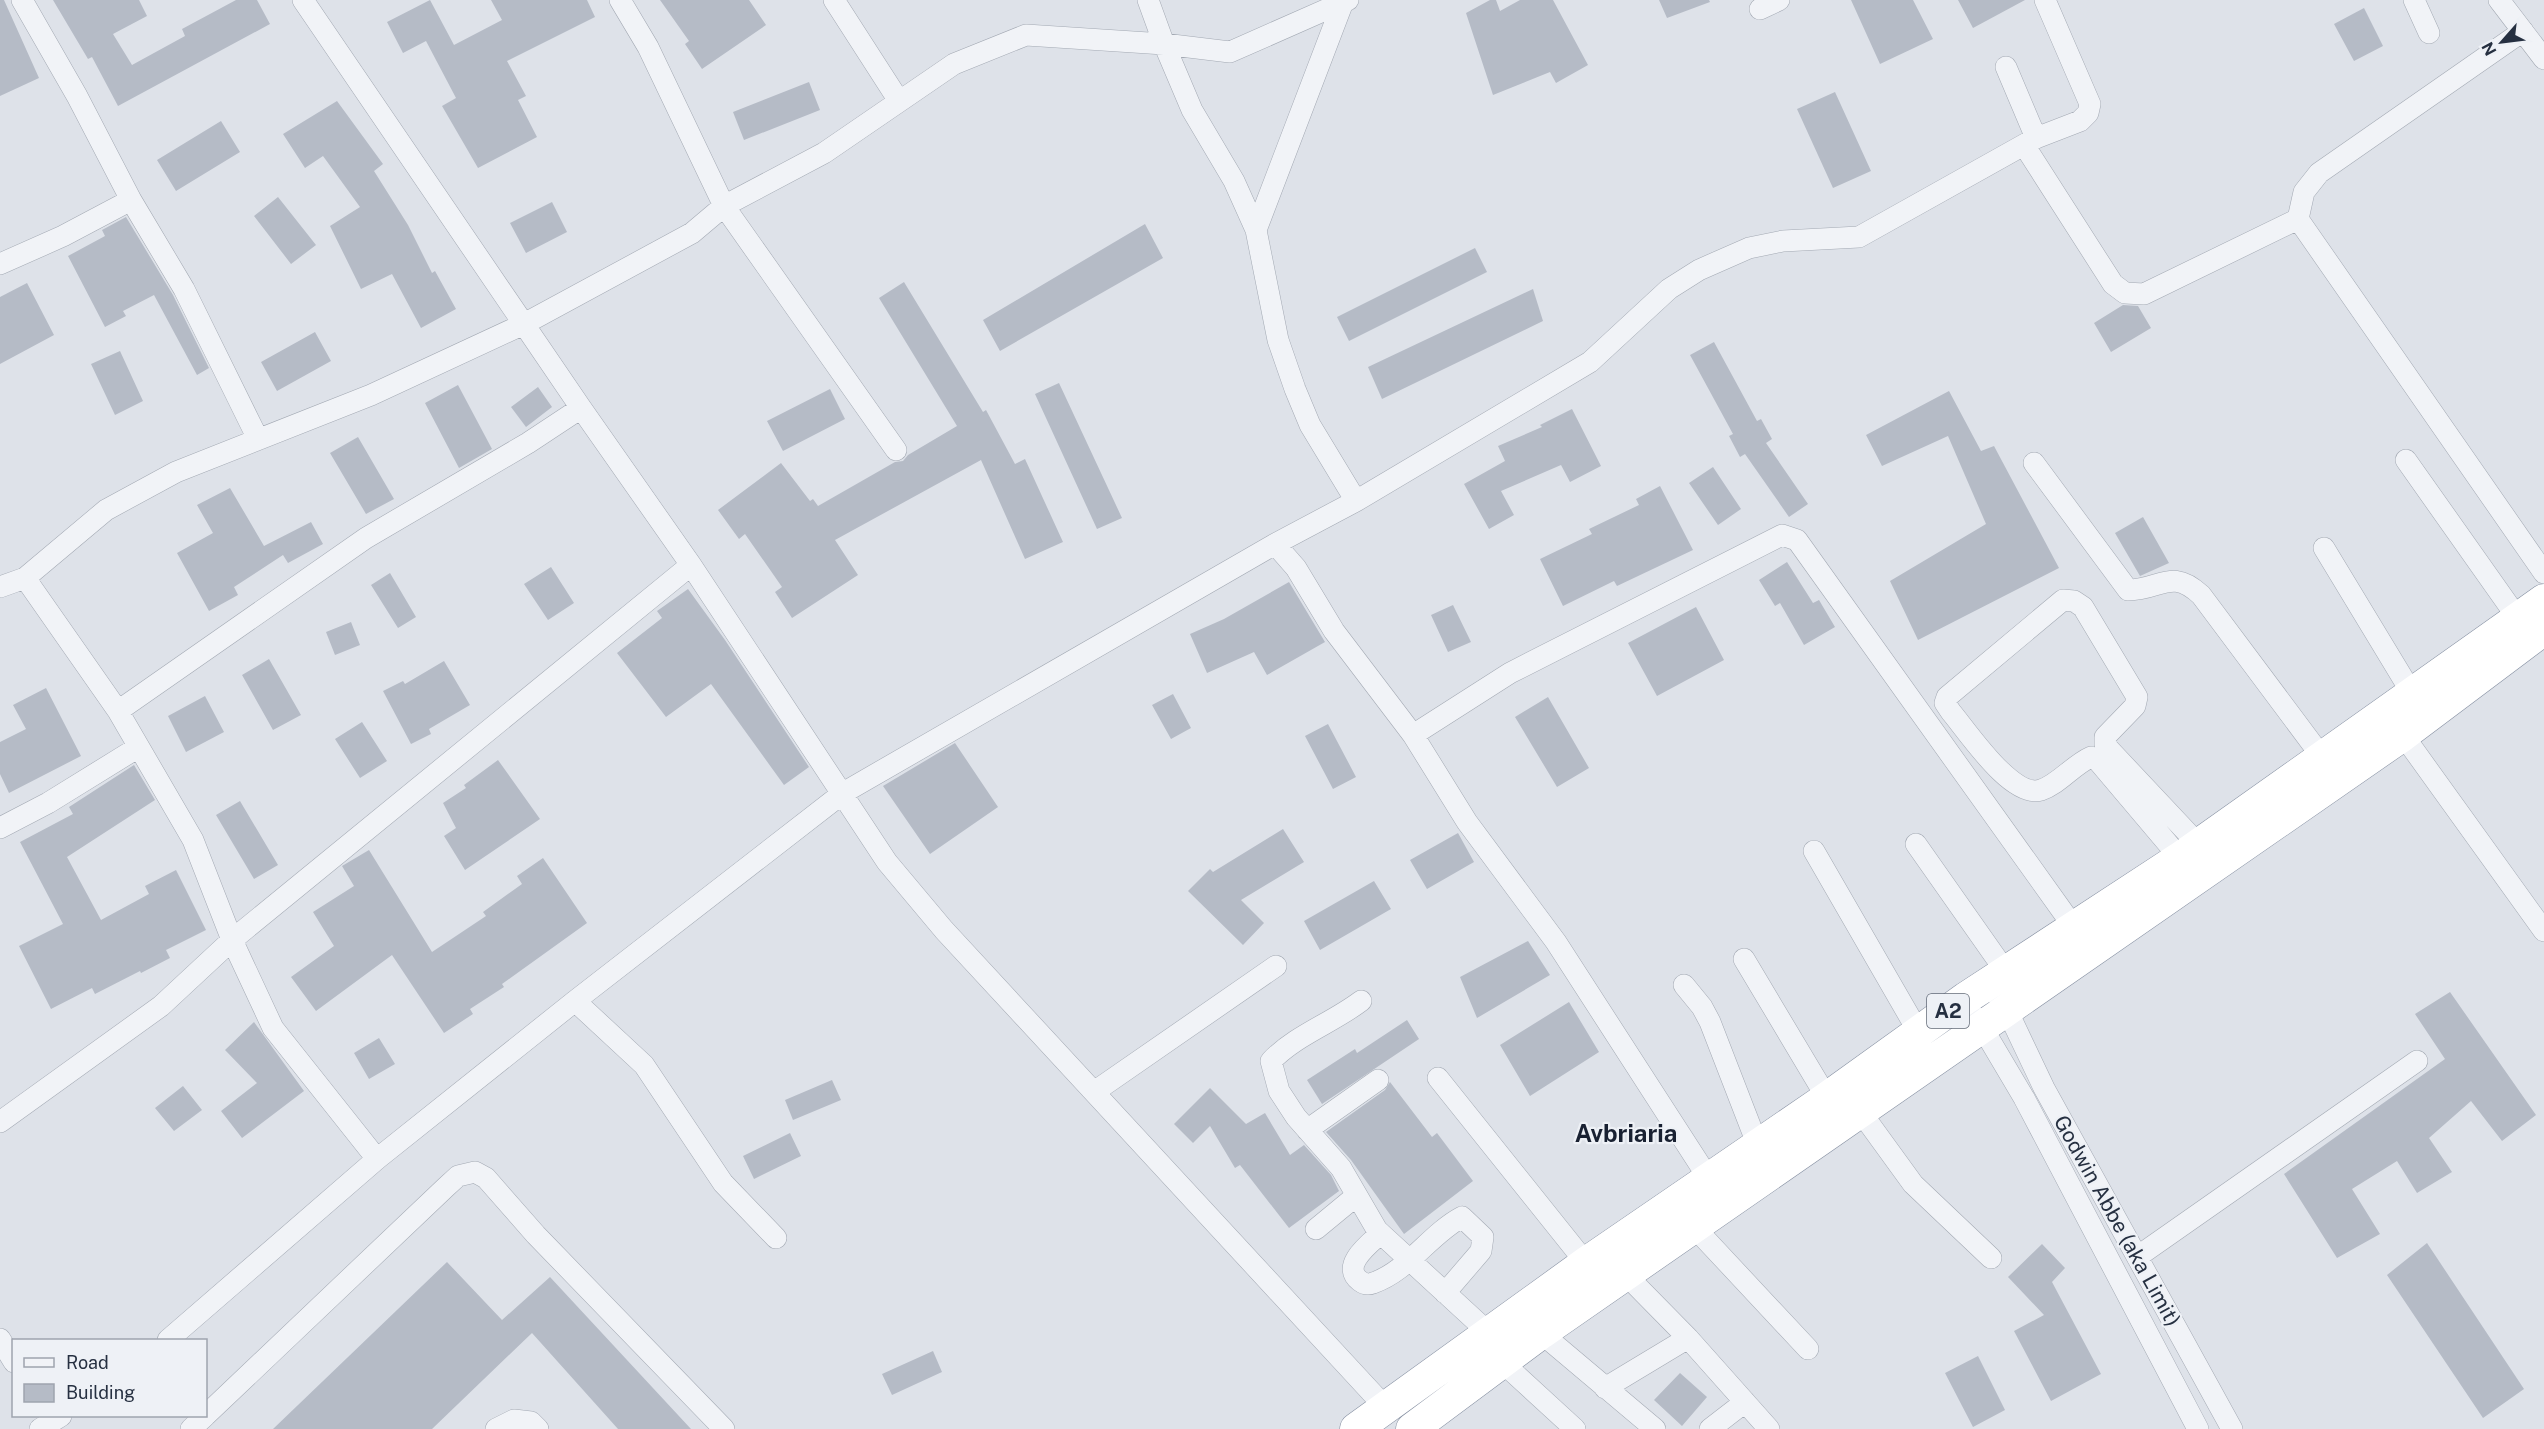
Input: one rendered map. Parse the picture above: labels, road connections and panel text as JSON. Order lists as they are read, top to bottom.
{
  "streets": {
    "highway": ["A2"],
    "street": ["Godwin Abbe (aka Limit)"]
  },
  "crossings": [
    ["A2", "Godwin Abbe (aka Limit)"]
  ],
  "districts": ["Avbriaria"],
  "legend": ["Road", "Building"],
  "north": "bottom left"
}
